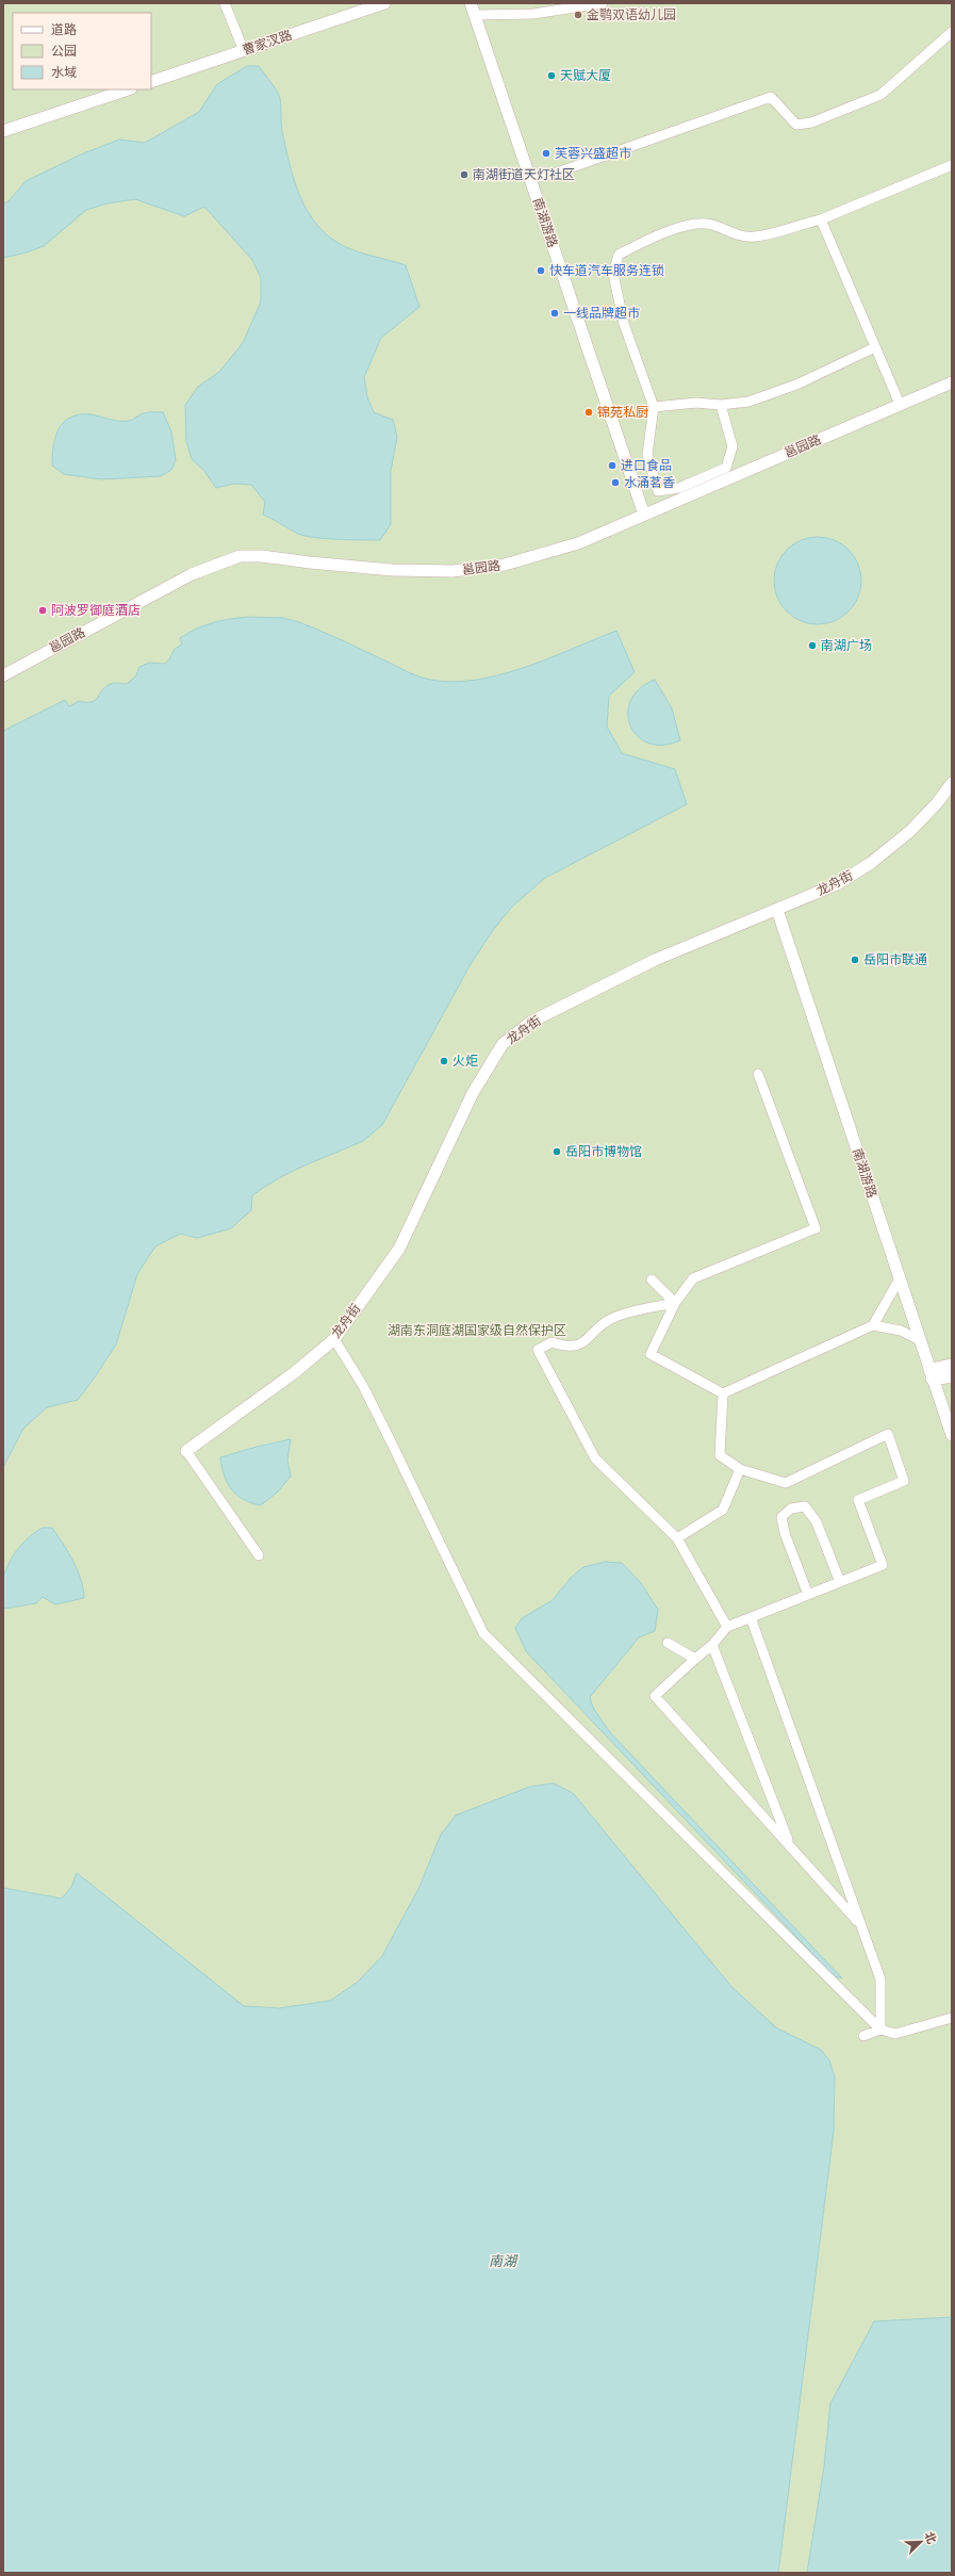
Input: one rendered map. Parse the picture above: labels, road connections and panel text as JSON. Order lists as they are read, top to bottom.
{
  "streets": {
    "street": [
      "曹家汊路",
      "南湖游路",
      "邕园路",
      "龙舟街"
    ]
  },
  "crossings": [
    ["南湖游路", "邕园路"],
    ["南湖游路", "龙舟街"]
  ],
  "water": ["南湖"],
  "parks": ["湖南东洞庭湖国家级自然保护区"],
  "places": [
    "金鹗双语幼儿园",
    "天赋大厦",
    "芙蓉兴盛超市",
    "南湖街道天灯社区",
    "快车道汽车服务连锁",
    "一线品牌超市",
    "锦苑私厨",
    "进口食品",
    "水涌茗香",
    "阿波罗御庭酒店",
    "南湖广场",
    "岳阳市联通",
    "火炬",
    "岳阳市博物馆"
  ],
  "legend": ["道路", "公园", "水域"],
  "north": "top right"
}
